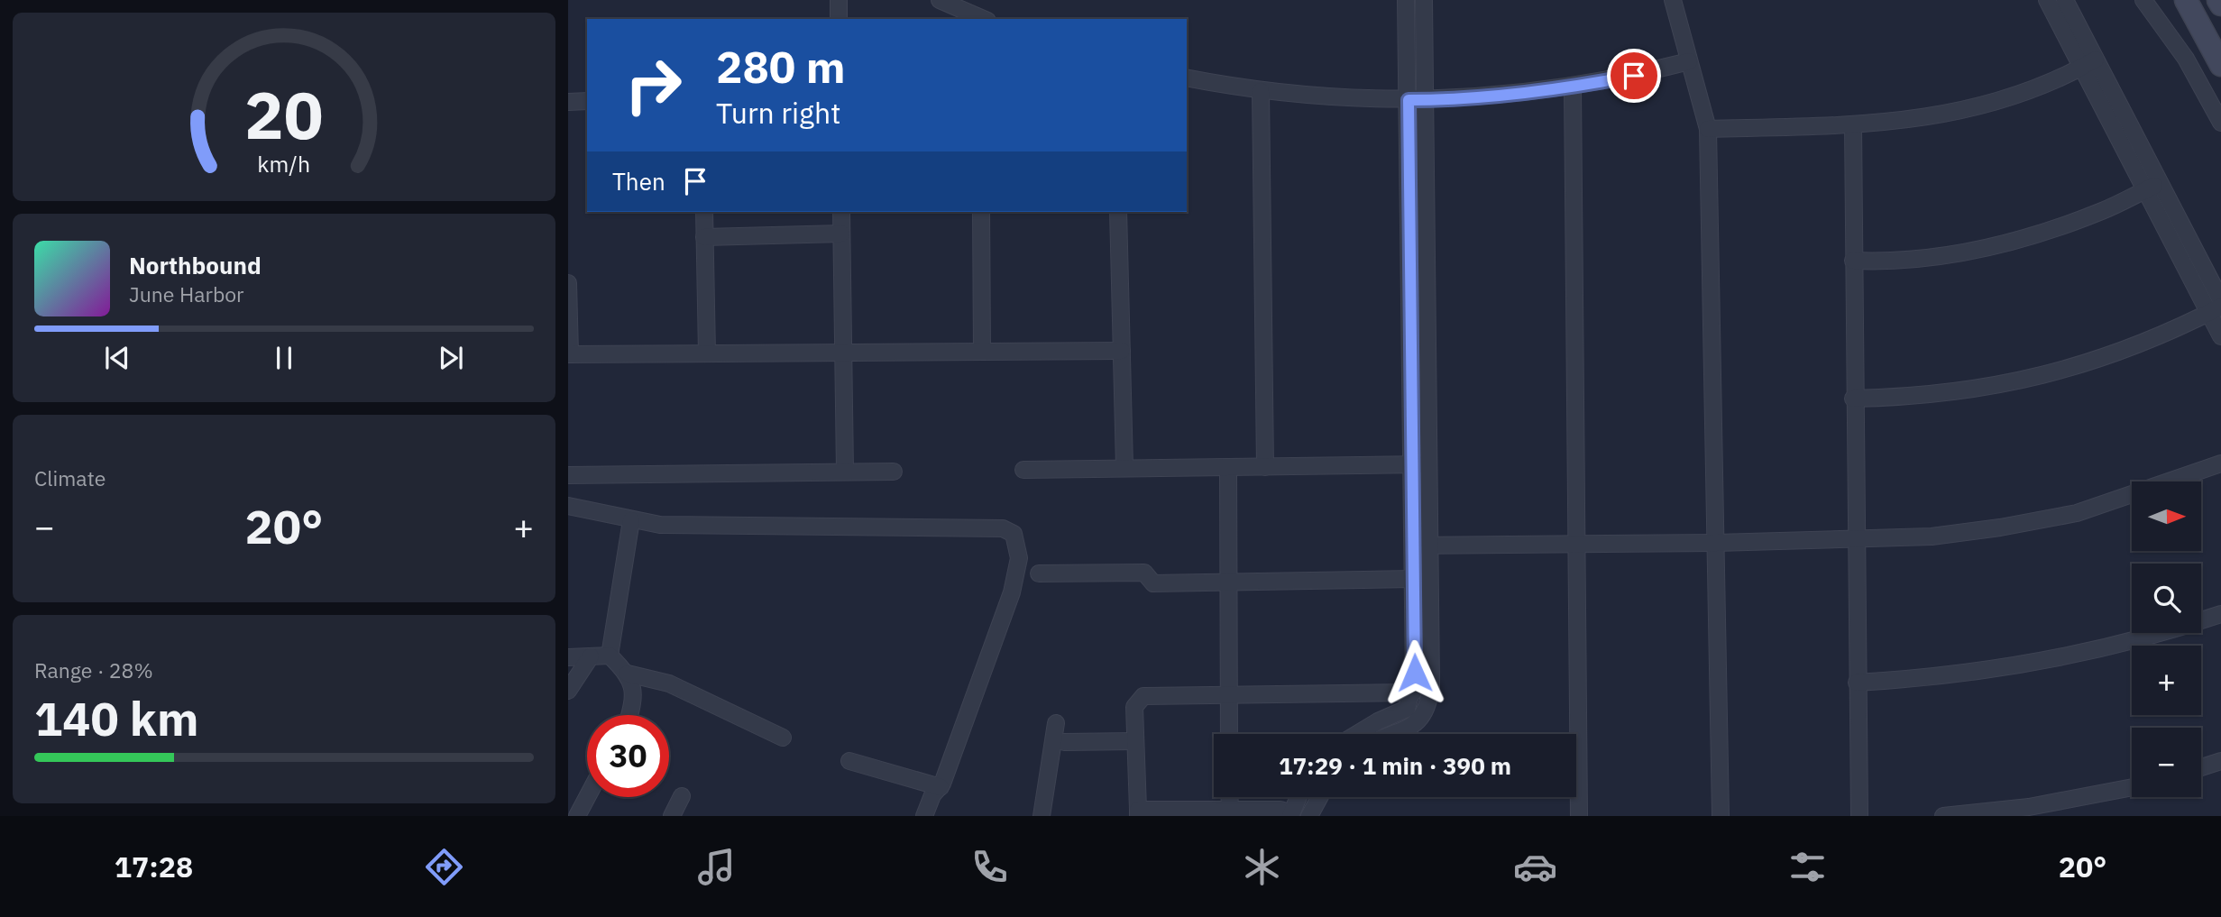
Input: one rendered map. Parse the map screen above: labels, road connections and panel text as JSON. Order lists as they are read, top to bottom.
{
  "north": "right",
  "page": {
    "turn": ["280 m", "Turn right"],
    "then": "Then",
    "song": ["Northbound", "June Harbor"],
    "tile": [
      "Climate",
      ["Range · 28%", "140 km"]
    ],
    "map_buttons": ["+", "−"],
    "heat": ["−", "20°", "+"],
    "limit": "30",
    "trip": "17:29 · 1 min · 390 m",
    "tabs": ["17:28", "20°"],
    "gauge": ["20", "km/h"]
  }
}
